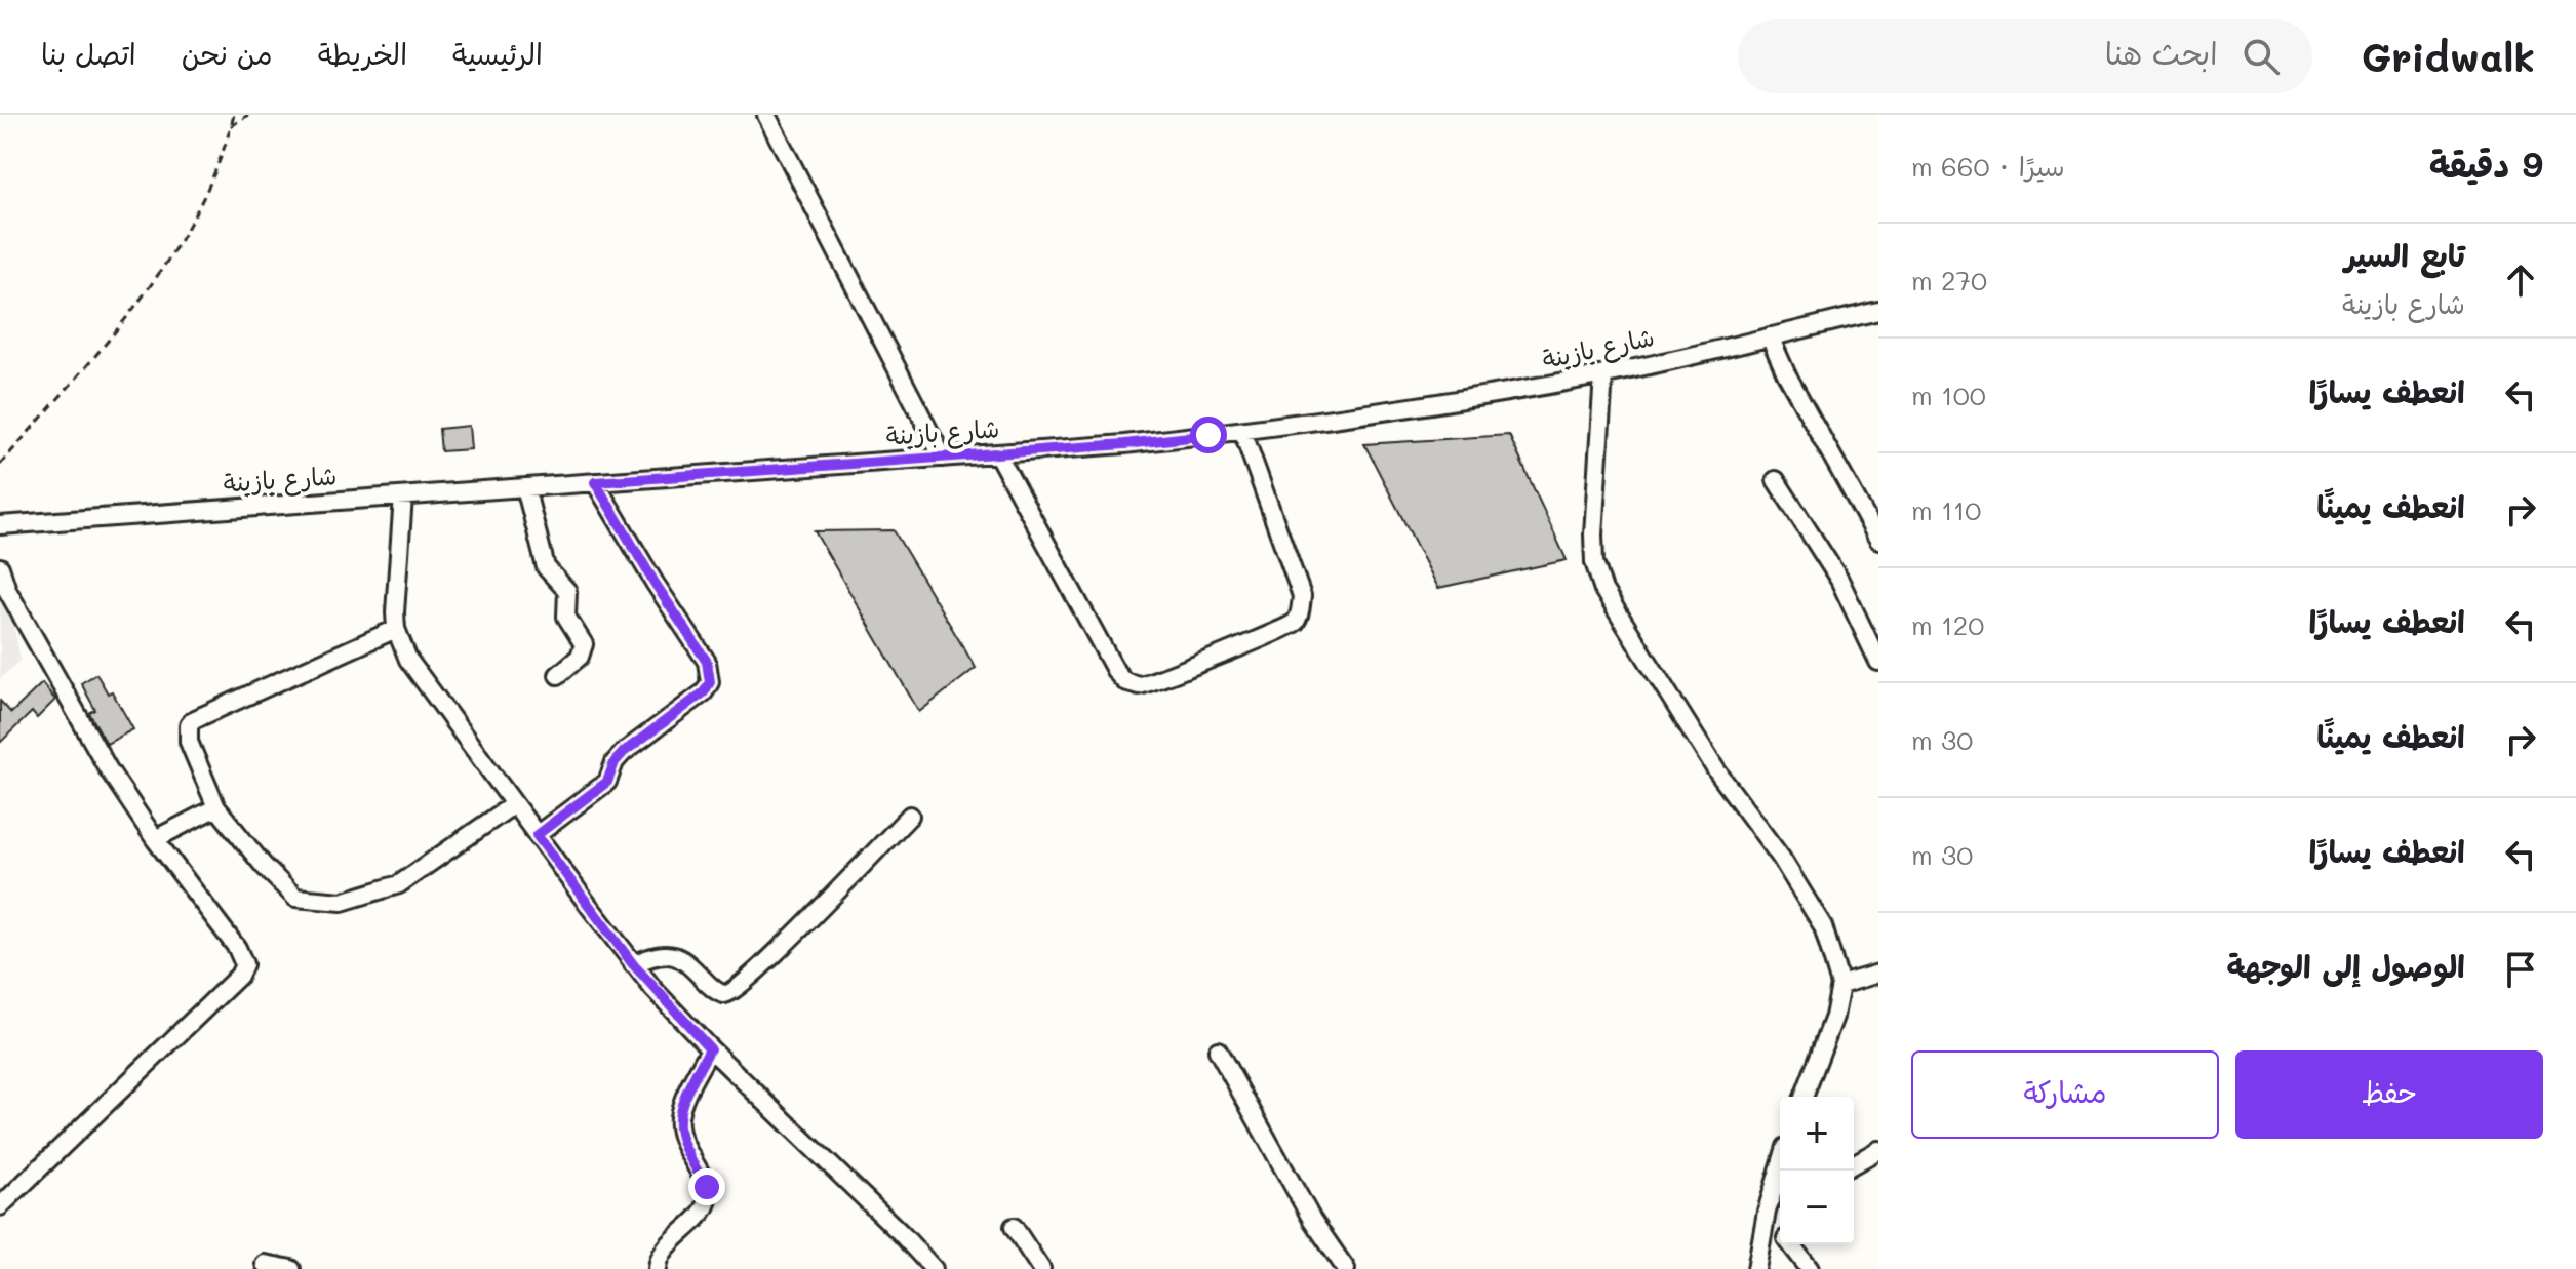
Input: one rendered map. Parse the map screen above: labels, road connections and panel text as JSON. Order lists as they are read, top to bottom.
{
  "streets": {
    "street": ["شارع بازينة"]
  },
  "page": {
    "header": "Gridwalk",
    "search": "ابحث هنا",
    "nav": [
      "الرئيسية",
      "الخريطة",
      "من نحن",
      "اتصل بنا"
    ],
    "heading": ["9 دقيقة", "سيرًا · 660 m"],
    "list": [
      ["تابع السير", "شارع بازينة", "270 m"],
      ["انعطف يسارًا", "100 m"],
      ["انعطف يمينًا", "110 m"],
      ["انعطف يسارًا", "120 m"],
      ["انعطف يمينًا", "30 m"],
      ["انعطف يسارًا", "30 m"],
      "الوصول إلى الوجهة"
    ],
    "buttons": ["حفظ", "مشاركة"],
    "map_buttons": ["+", "−"]
  }
}
